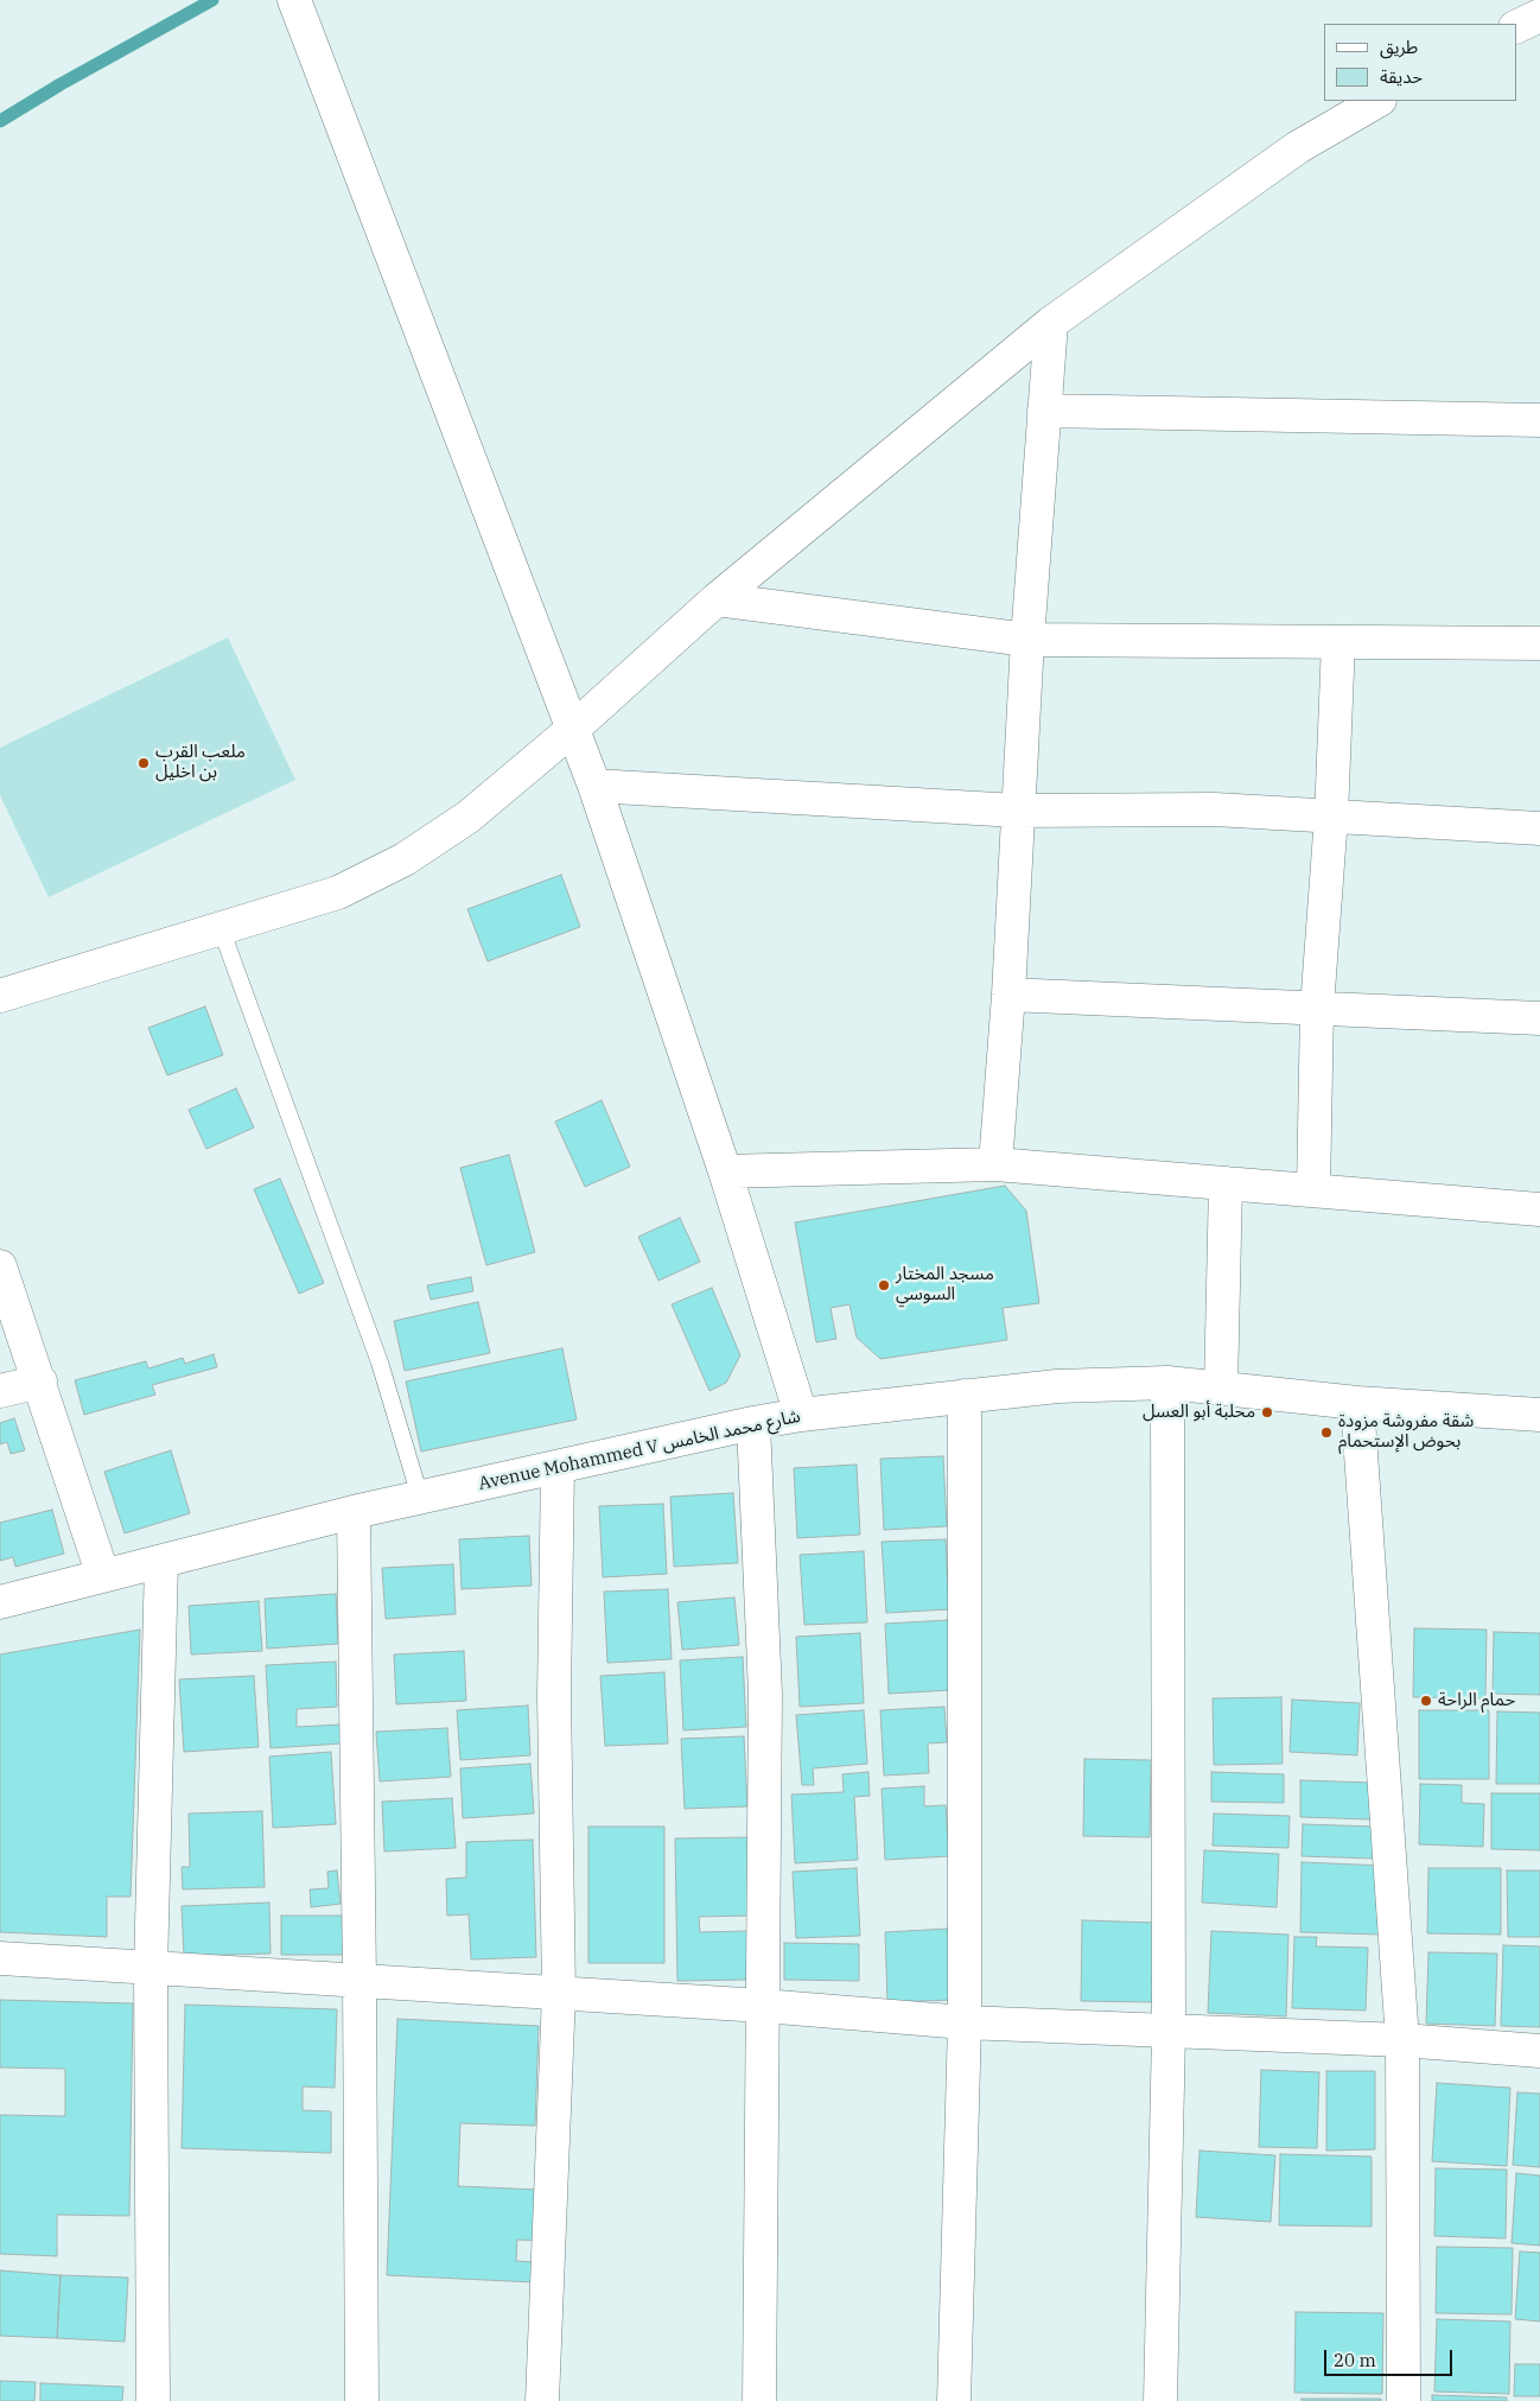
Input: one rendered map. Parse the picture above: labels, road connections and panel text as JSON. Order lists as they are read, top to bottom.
{
  "streets": {
    "street": ["Avenue Mohammed V شارع محمد الخامس"]
  },
  "places": [
    "ملعب القرب بن اخليل",
    "مسجد المختار السوسي",
    "محلبة أبو العسل",
    "شقة مفروشة مزودة بحوض الإستحمام",
    "حمام الراحة"
  ],
  "legend": ["طريق", "حديقة"],
  "scale_bar": "20 m"
}
